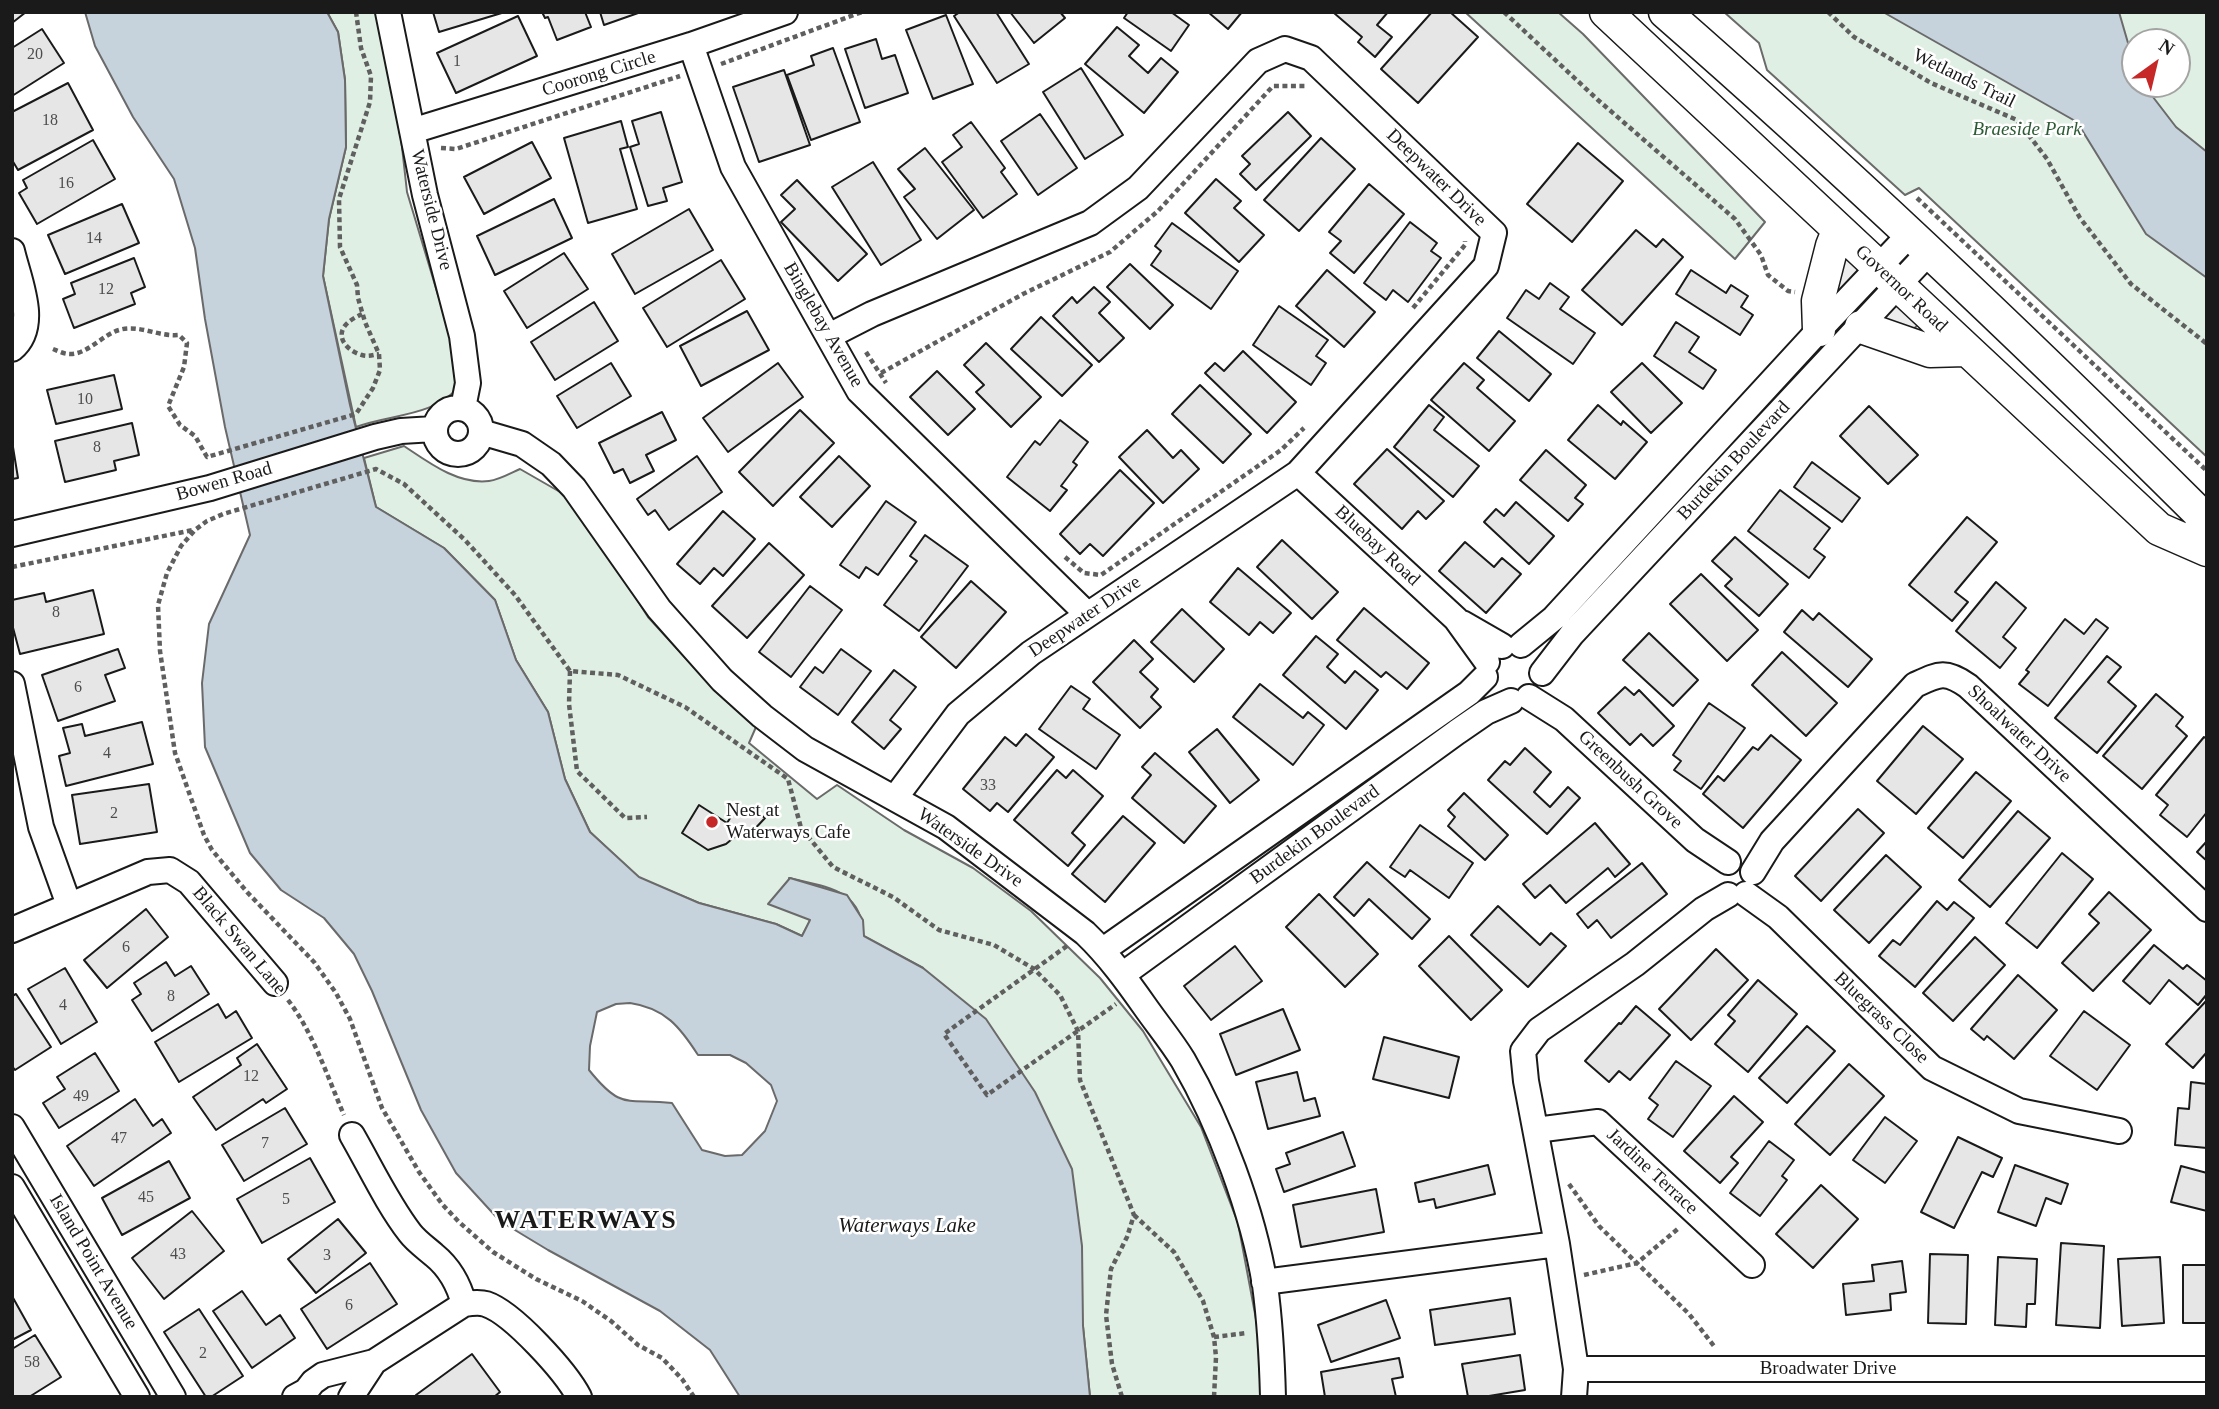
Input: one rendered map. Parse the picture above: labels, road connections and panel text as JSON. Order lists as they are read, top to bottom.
{
  "streets": {
    "main road": ["Governor Road"],
    "street": [
      "Coorong Circle",
      "Deepwater Drive",
      "Waterside Drive",
      "Binglebay Avenue",
      "Burdekin Boulevard",
      "Bowen Road",
      "Bluebay Road",
      "Shoalwater Drive",
      "Greenbush Grove",
      "Black Swan Lane",
      "Bluegrass Close",
      "Jardine Terrace",
      "Island Point Avenue",
      "Broadwater Drive"
    ],
    "path": ["Wetlands Trail"]
  },
  "crossings": [
    ["Coorong Circle", "Waterside Drive"],
    ["Coorong Circle", "Binglebay Avenue"],
    ["Deepwater Drive", "Waterside Drive"],
    ["Deepwater Drive", "Binglebay Avenue"],
    ["Deepwater Drive", "Bluebay Road"],
    ["Waterside Drive", "Burdekin Boulevard"],
    ["Waterside Drive", "Bowen Road"],
    ["Governor Road", "Burdekin Boulevard"],
    ["Burdekin Boulevard", "Bluebay Road"],
    ["Burdekin Boulevard", "Greenbush Grove"],
    ["Shoalwater Drive", "Greenbush Grove"],
    ["Shoalwater Drive", "Bluegrass Close"],
    ["Greenbush Grove", "Bluegrass Close"]
  ],
  "districts": ["WATERWAYS"],
  "water": ["Waterways Lake"],
  "parks": ["Braeside Park"],
  "places": ["Nest at Waterways Cafe"],
  "house_numbers": [
    "20",
    "1",
    "18",
    "16",
    "14",
    "12",
    "10",
    "8",
    "8",
    "6",
    "4",
    "33",
    "2",
    "6",
    "8",
    "4",
    "12",
    "49",
    "47",
    "7",
    "45",
    "5",
    "43",
    "3",
    "6",
    "2",
    "58"
  ],
  "north": "top right"
}
